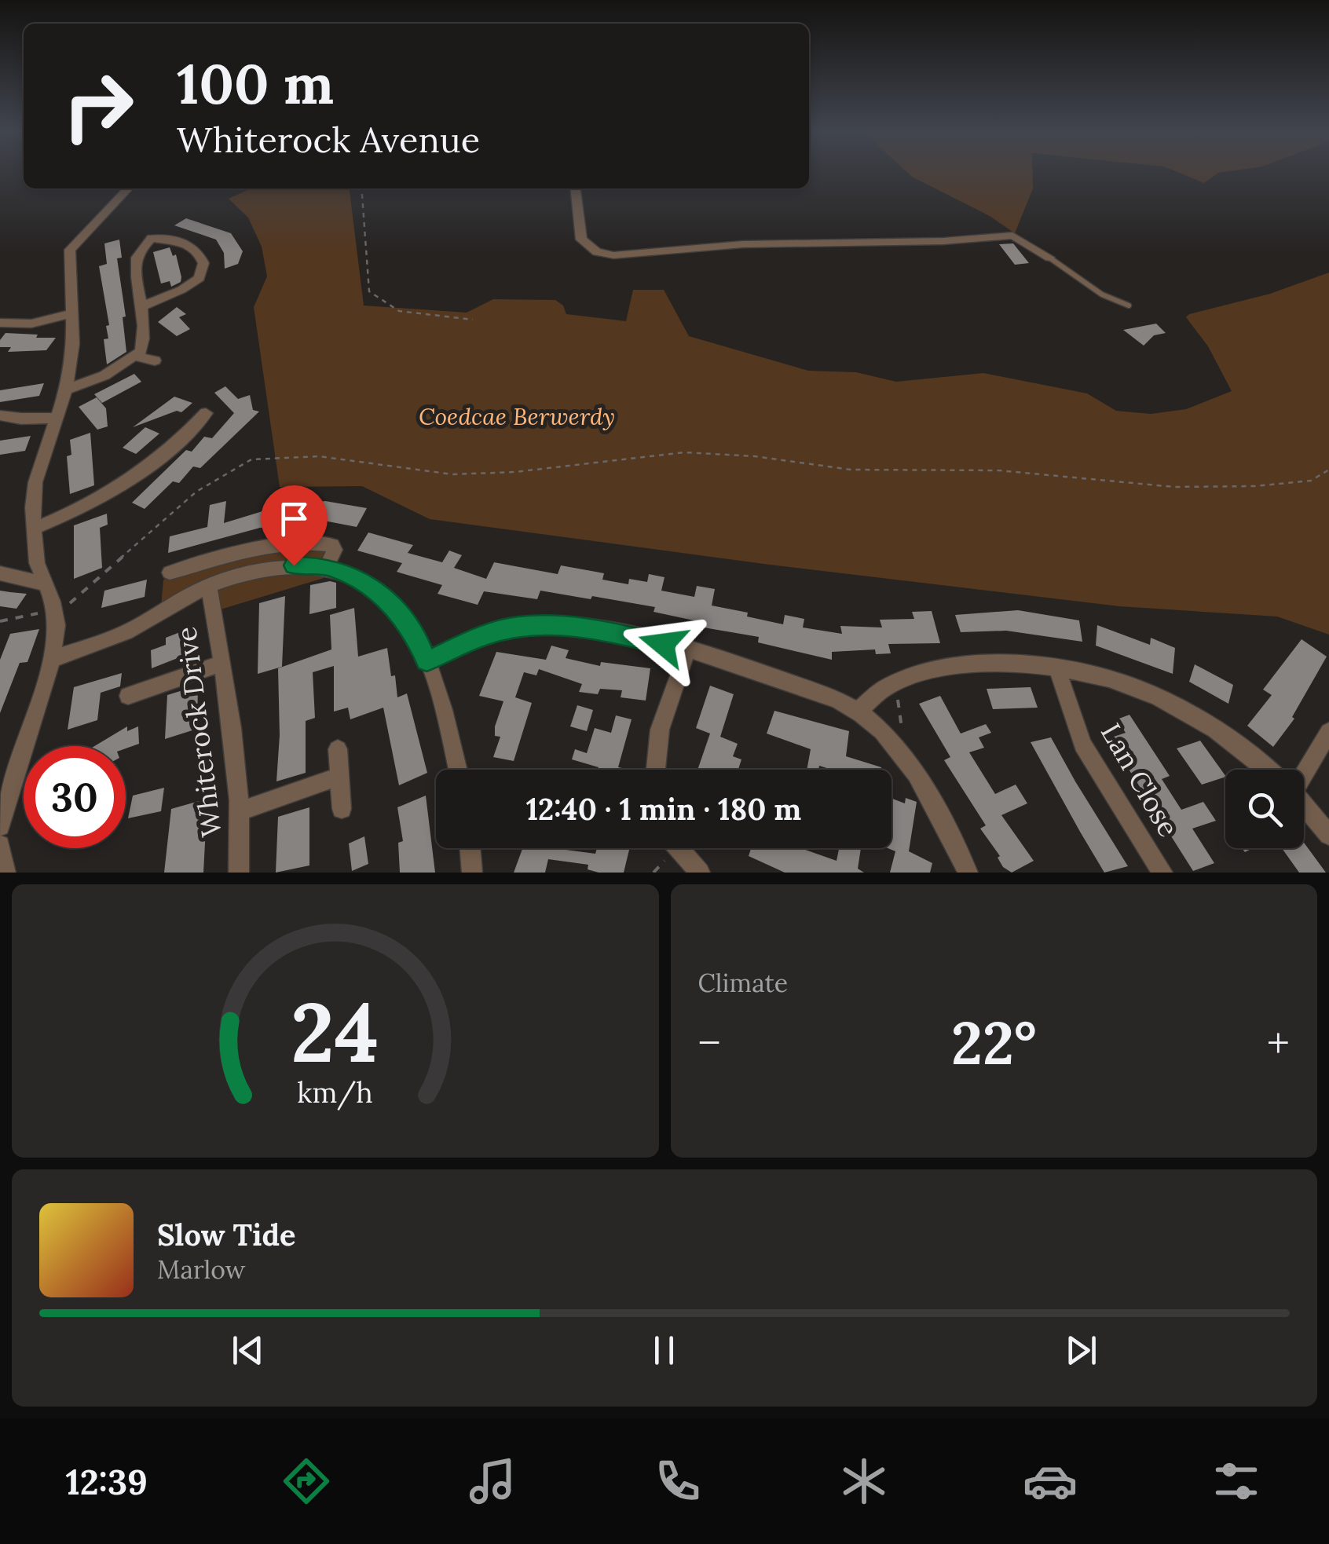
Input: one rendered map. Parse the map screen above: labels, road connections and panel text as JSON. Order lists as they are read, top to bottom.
{
  "streets": {
    "street": ["Whiterock Drive", "Lan Close"]
  },
  "parks": ["Coedcae Berwerdy"],
  "page": {
    "turn": ["100 m", "Whiterock Avenue"],
    "limit": "30",
    "trip": "12:40 · 1 min · 180 m",
    "tile": "Climate",
    "heat": ["−", "22°", "+"],
    "song": ["Slow Tide", "Marlow"],
    "tabs": "12:39",
    "gauge": ["24", "km/h"]
  }
}
